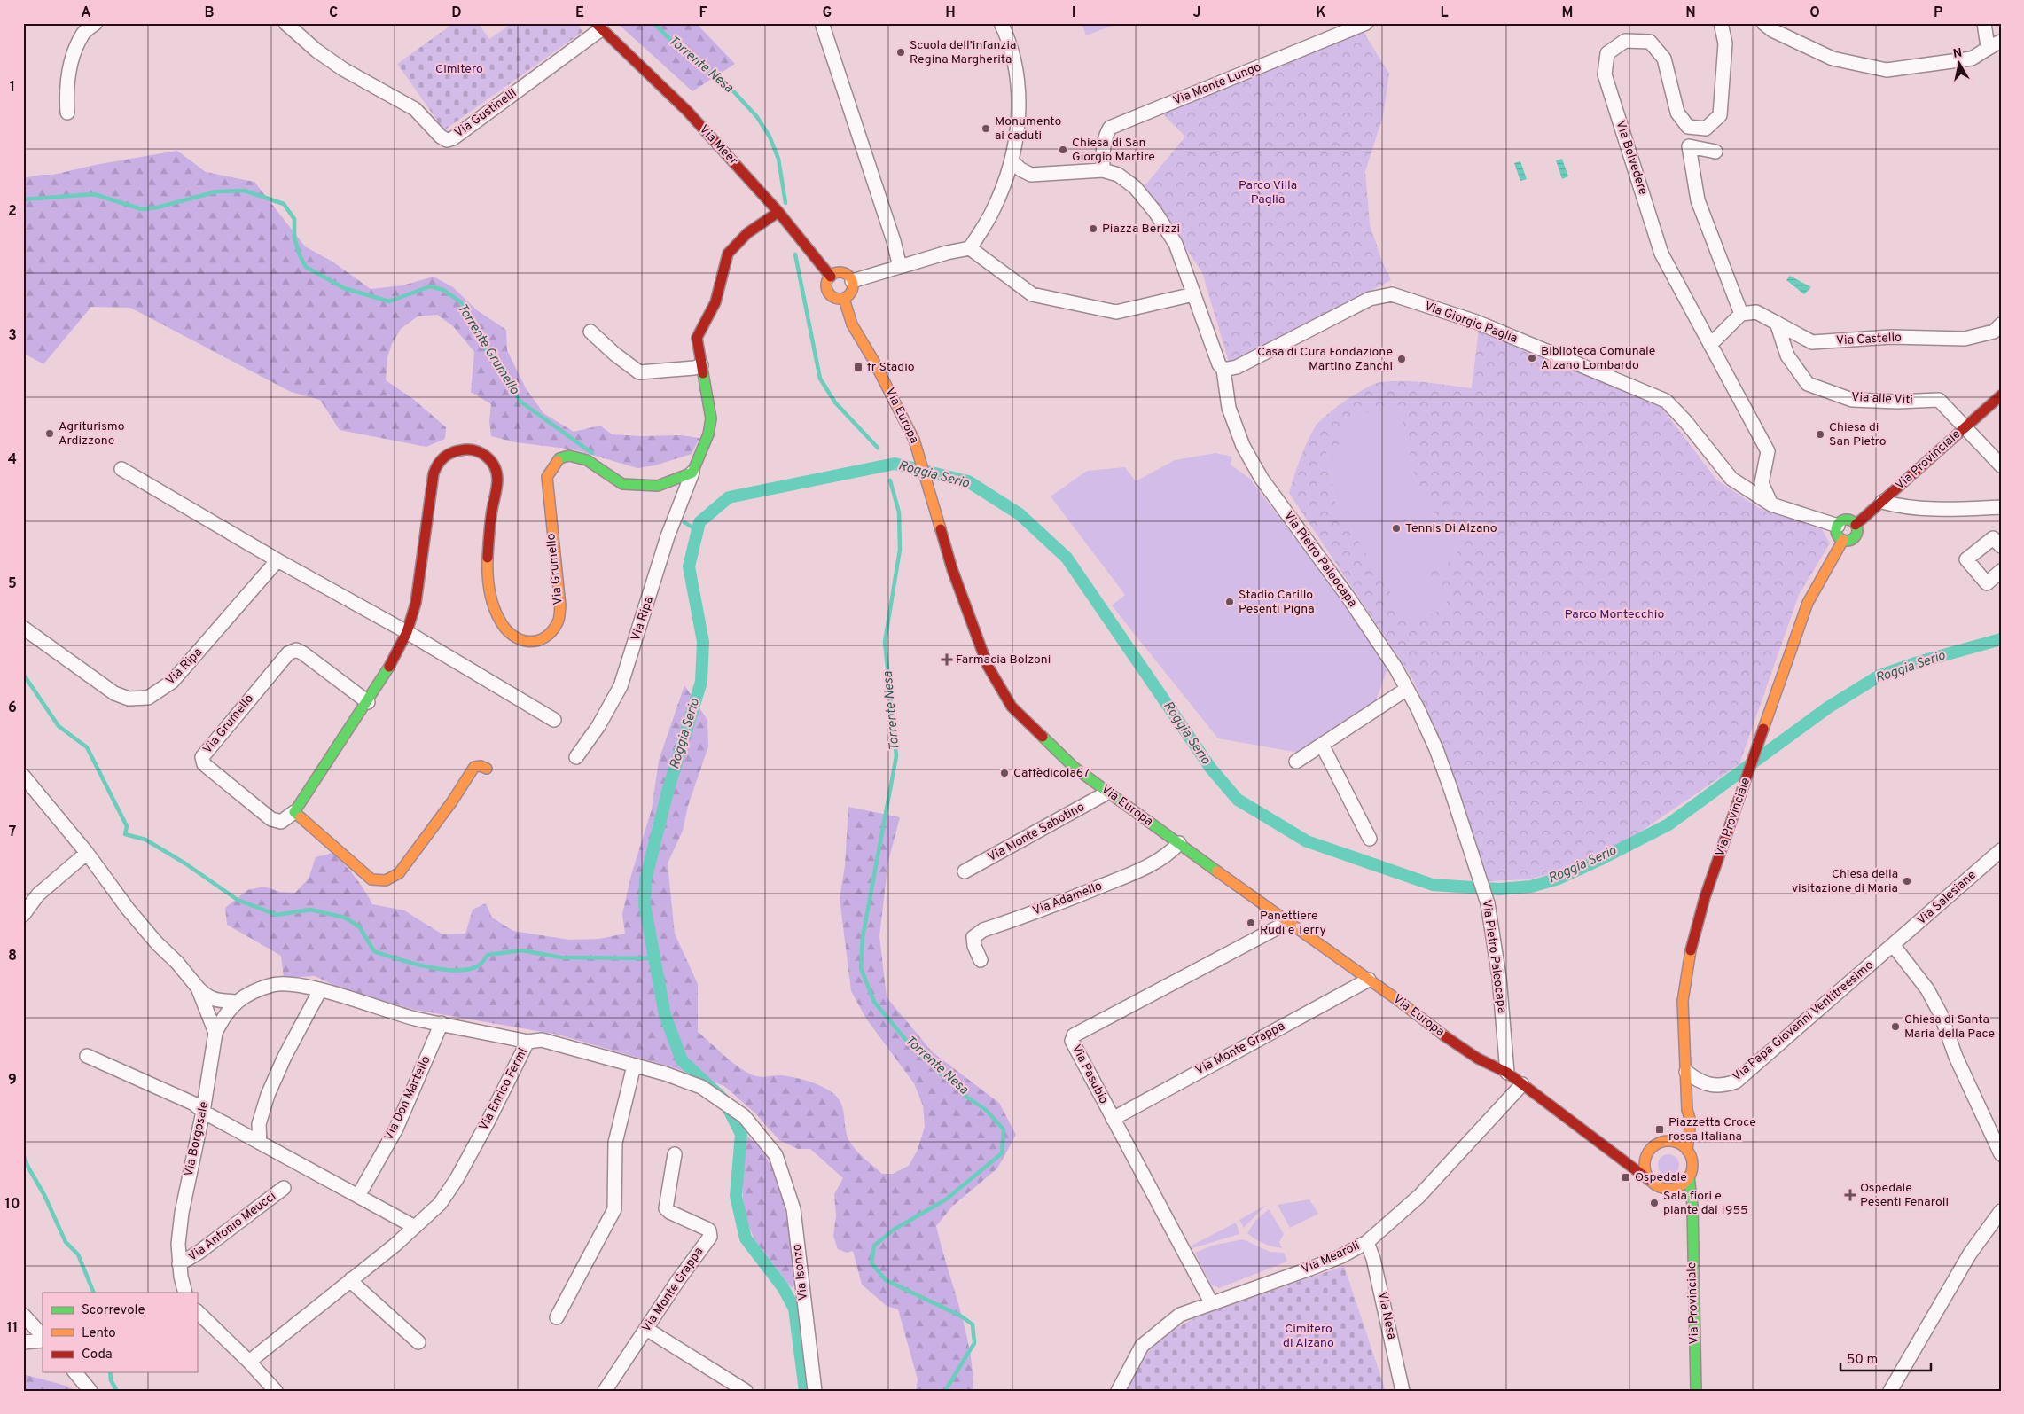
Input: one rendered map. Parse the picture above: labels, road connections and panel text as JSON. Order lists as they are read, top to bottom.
{
  "streets": {
    "street": [
      "Via Monte Lungo",
      "Via Gustinelli",
      "Via Meer",
      "Via Belvedere",
      "Via Giorgio Paglia",
      "Via Castello",
      "Via alle Viti",
      "Via Europa",
      "Via Provinciale",
      "Via Pietro Paleocapa",
      "Via Grumello",
      "Via Ripa",
      "Via Monte Sabotino",
      "Via Salesiane",
      "Via Adamello",
      "Via Papa Giovanni Ventitreesimo",
      "Via Monte Grappa",
      "Via Pasubio",
      "Via Enrico Fermi",
      "Via Don Martello",
      "Via Borgosale",
      "Via Antonio Meucci",
      "Via Mearoli",
      "Via Isonzo",
      "Via Nesa"
    ]
  },
  "crossings": [
    ["Via Monte Lungo", "Via Pietro Paleocapa"],
    ["Via Gustinelli", "Via Meer"],
    ["Via Meer", "Via Europa"],
    ["Via Belvedere", "Via Giorgio Paglia"],
    ["Via Giorgio Paglia", "Via Provinciale"],
    ["Via Giorgio Paglia", "Via Pietro Paleocapa"],
    ["Via Castello", "Via alle Viti"],
    ["Via alle Viti", "Via Provinciale"],
    ["Via Europa", "Via Provinciale"],
    ["Via Europa", "Via Pietro Paleocapa"],
    ["Via Europa", "Via Monte Sabotino"],
    ["Via Europa", "Via Adamello"],
    ["Via Europa", "Via Monte Grappa"],
    ["Via Europa", "Via Pasubio"],
    ["Via Europa", "Via Mearoli"],
    ["Via Provinciale", "Via Papa Giovanni Ventitreesimo"],
    ["Via Grumello", "Via Ripa"],
    ["Via Salesiane", "Via Papa Giovanni Ventitreesimo"],
    ["Via Monte Grappa", "Via Pasubio"],
    ["Via Pasubio", "Via Mearoli"],
    ["Via Enrico Fermi", "Via Isonzo"],
    ["Via Borgosale", "Via Antonio Meucci"],
    ["Via Mearoli", "Via Nesa"]
  ],
  "water": ["Torrente Nesa", "Torrente Grumello", "Roggia Serio"],
  "parks": [
    "Cimitero",
    "Parco Villa Paglia",
    "Parco Montecchio",
    "Cimitero di Alzano"
  ],
  "places": {
    "other": [
      "Scuola dell’infanzia Regina Margherita",
      "Monumento ai caduti",
      "Chiesa di San Giorgio Martire",
      "Piazza Berizzi",
      "Biblioteca Comunale Alzano Lombardo",
      "Casa di Cura Fondazione Martino Zanchi",
      "Agriturismo Ardizzone",
      "Chiesa di San Pietro",
      "Tennis Di Alzano",
      "Stadio Carillo Pesenti Pigna",
      "Caffèdicola67",
      "Chiesa della visitazione di Maria",
      "Panettiere Rudi e Terry",
      "Chiesa di Santa Maria della Pace",
      "Sala fiori e piante dal 1955"
    ],
    "transit": ["fr Stadio", "Piazzetta Croce rossa Italiana", "Ospedale"],
    "health": ["Farmacia Bolzoni", "Ospedale Pesenti Fenaroli"]
  },
  "legend": ["Scorrevole", "Lento", "Coda"],
  "scale_bar": "50 m",
  "north": "top",
  "grid": {
    "columns": [
      "A",
      "B",
      "C",
      "D",
      "E",
      "F",
      "G",
      "H",
      "I",
      "J",
      "K",
      "L",
      "M",
      "N",
      "O",
      "P"
    ],
    "rows": [
      "1",
      "2",
      "3",
      "4",
      "5",
      "6",
      "7",
      "8",
      "9",
      "10",
      "11"
    ]
  }
}
